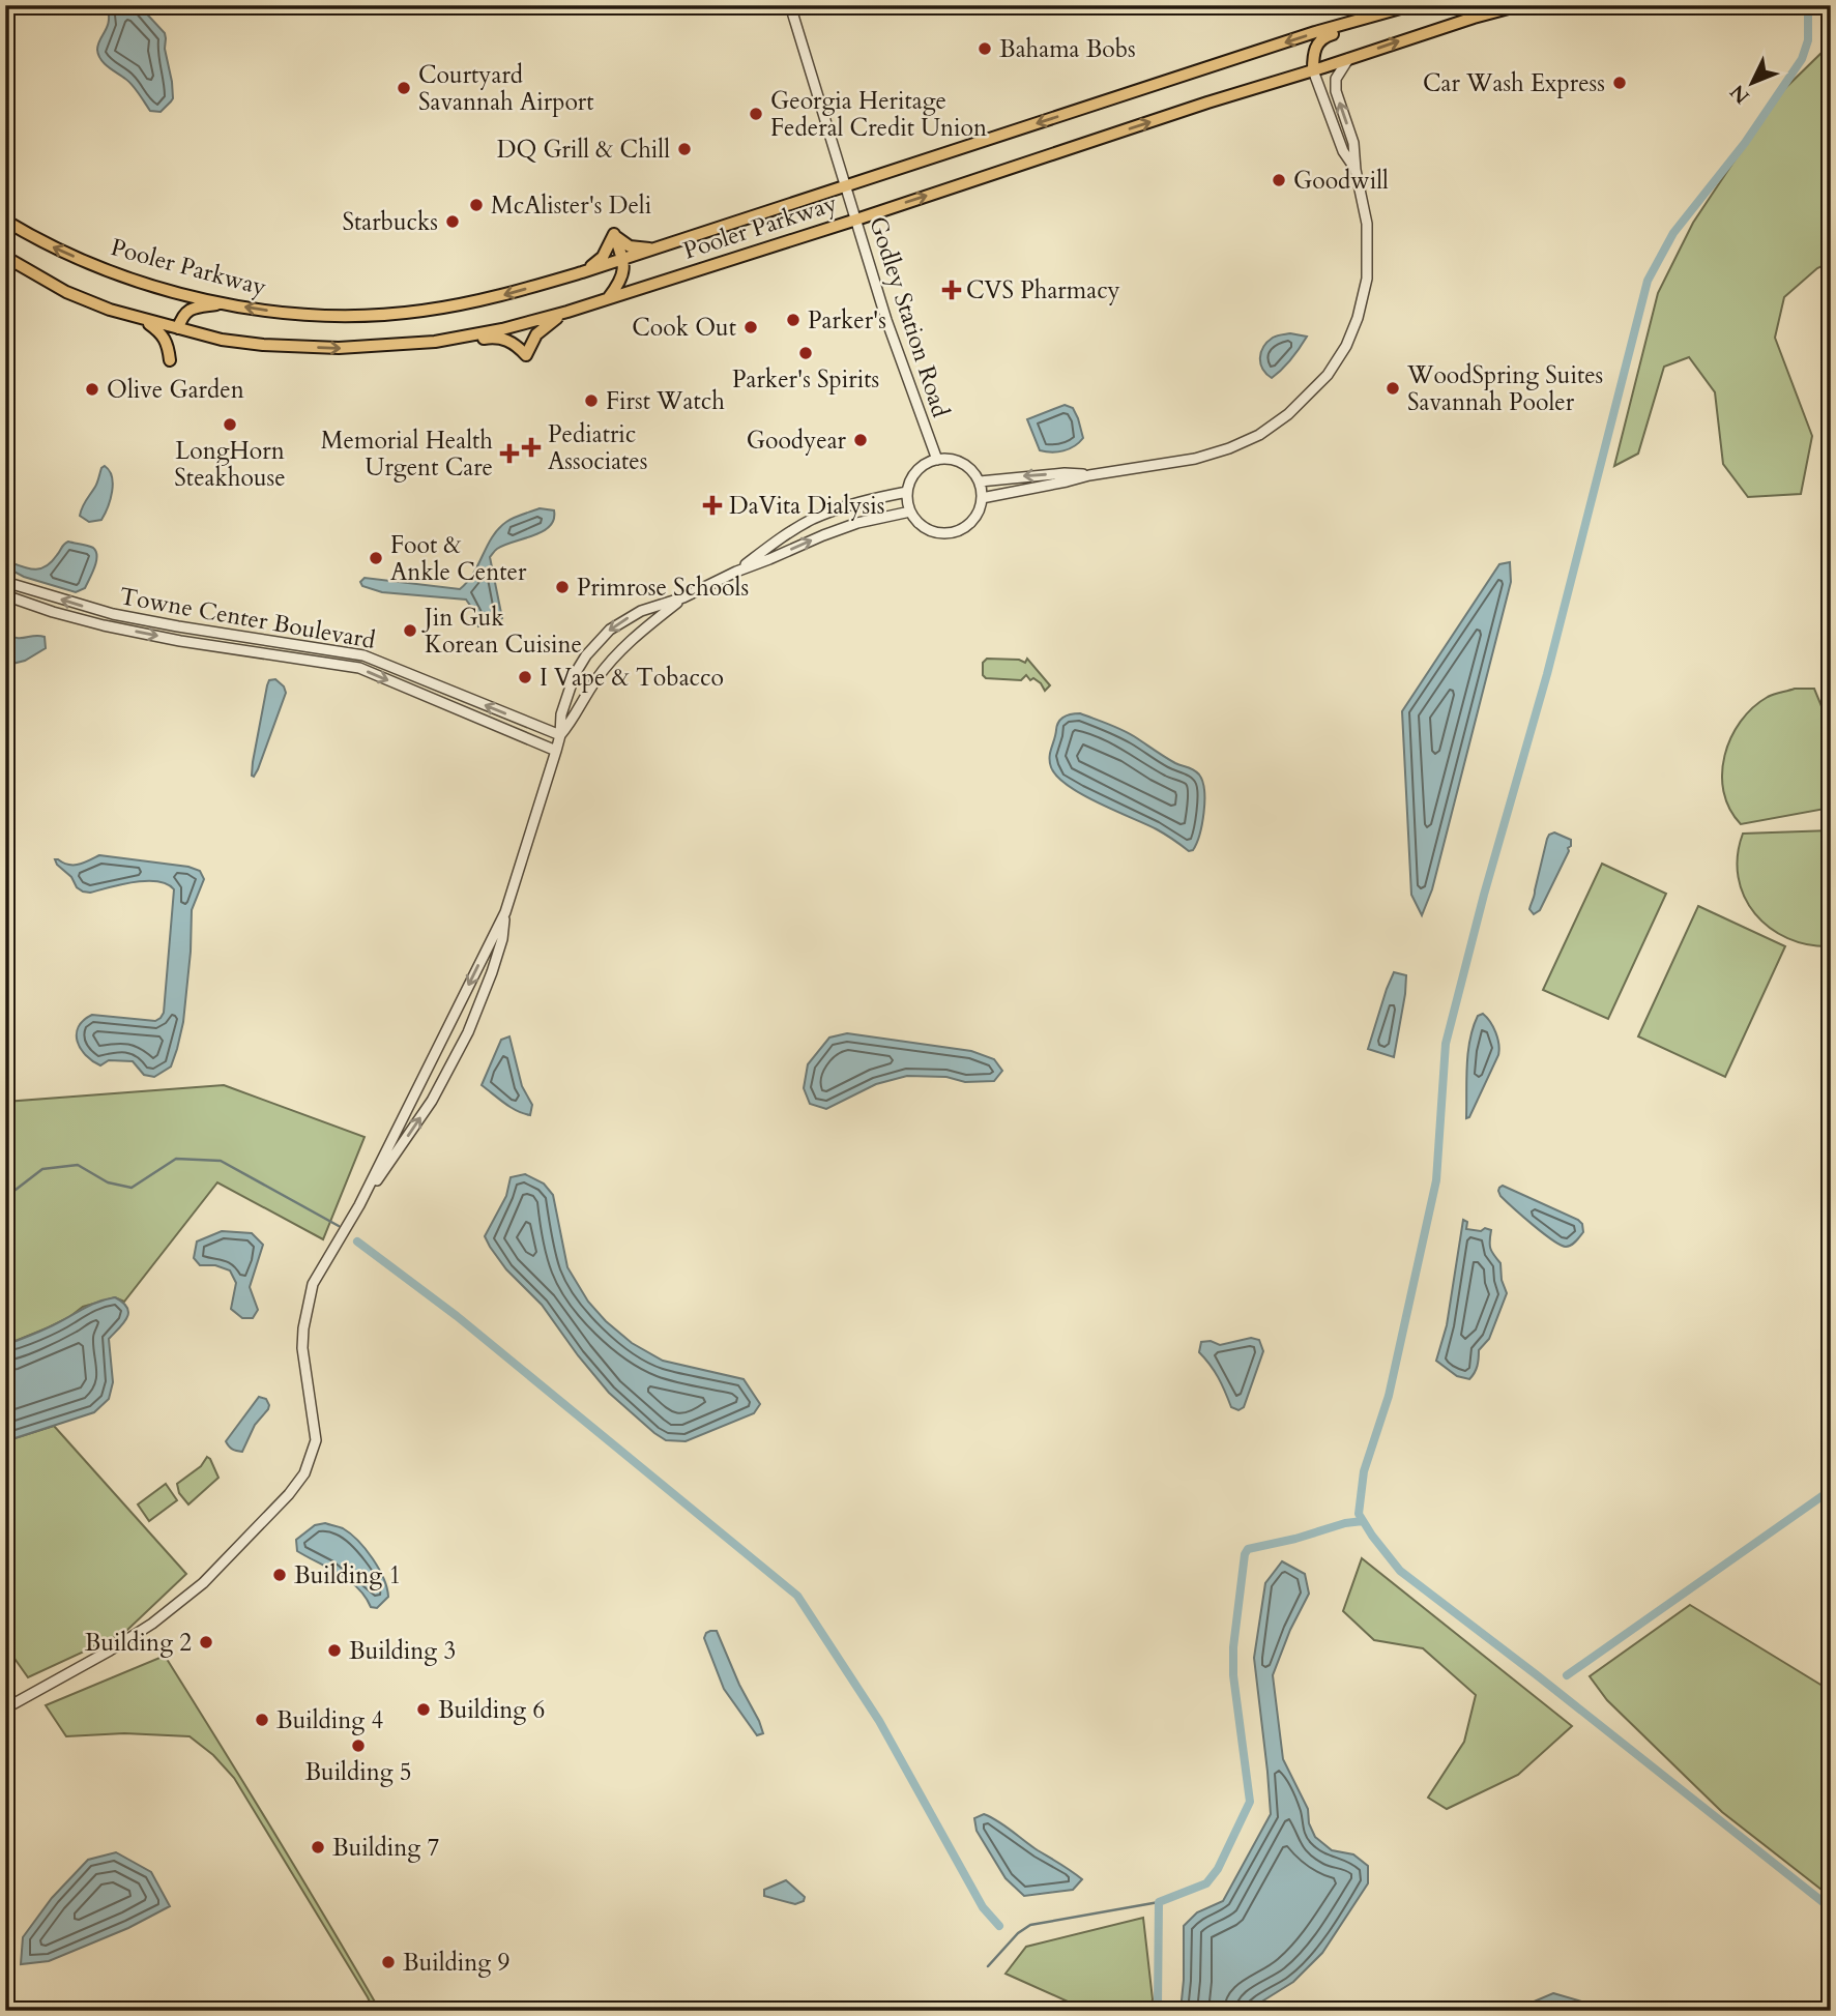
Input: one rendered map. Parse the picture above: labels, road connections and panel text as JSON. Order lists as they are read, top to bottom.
{
  "streets": {
    "main road": ["Pooler Parkway"],
    "street": ["Godley Station Road", "Towne Center Boulevard"]
  },
  "crossings": [
    ["Pooler Parkway", "Godley Station Road"]
  ],
  "places": {
    "other": [
      "Bahama Bobs",
      "Car Wash Express",
      "Courtyard Savannah Airport",
      "Georgia Heritage Federal Credit Union",
      "DQ Grill & Chill",
      "Goodwill",
      "McAlister's Deli",
      "Starbucks",
      "Parker's",
      "Cook Out",
      "Parker's Spirits",
      "WoodSpring Suites Savannah Pooler",
      "Olive Garden",
      "First Watch",
      "LongHorn Steakhouse",
      "Goodyear",
      "Foot & Ankle Center",
      "Primrose Schools",
      "Jin Guk Korean Cuisine",
      "I Vape & Tobacco",
      "Building 1",
      "Building 2",
      "Building 3",
      "Building 6",
      "Building 4",
      "Building 5",
      "Building 7",
      "Building 9"
    ],
    "health": [
      "CVS Pharmacy",
      "Pediatric Associates",
      "Memorial Health Urgent Care",
      "DaVita Dialysis"
    ]
  },
  "north": "bottom left"
}
